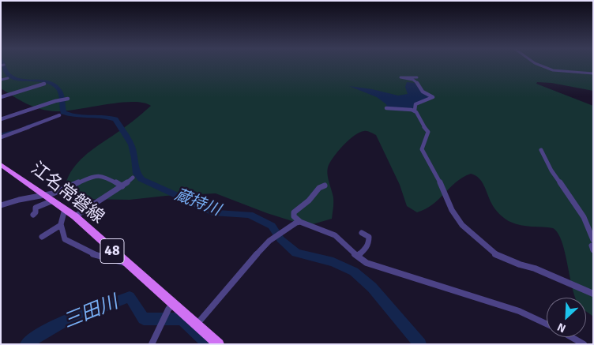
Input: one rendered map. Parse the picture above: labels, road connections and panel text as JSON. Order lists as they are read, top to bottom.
{
  "streets": {
    "main road": ["江名常磐線", "48"]
  },
  "water": ["蔵持川", "三田川"],
  "north": "bottom left"
}
